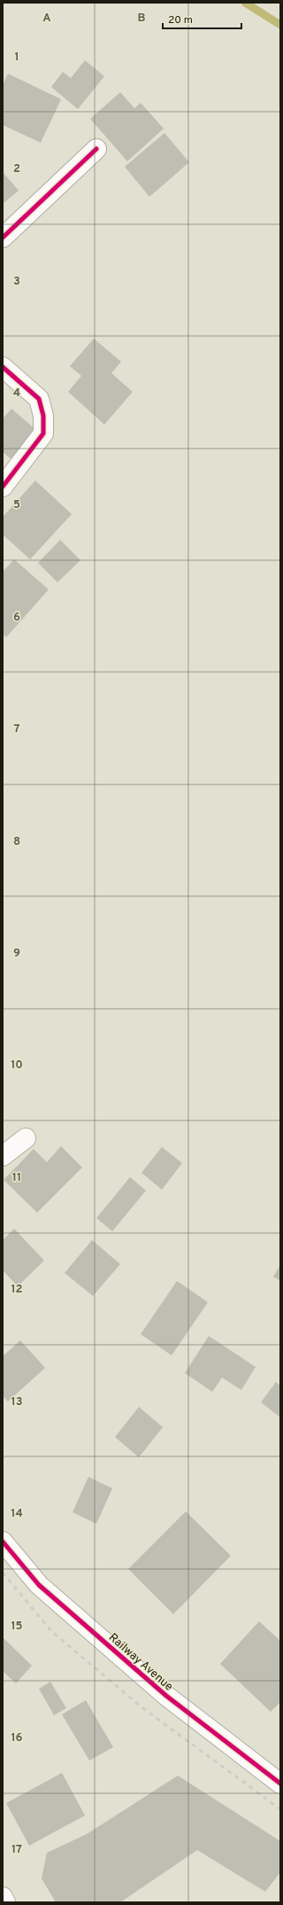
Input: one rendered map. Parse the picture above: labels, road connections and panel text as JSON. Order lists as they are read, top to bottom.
{
  "streets": {
    "street": ["Railway Avenue"]
  },
  "scale_bar": "20 m",
  "grid": {
    "columns": ["A", "B"],
    "rows": [
      "1",
      "2",
      "3",
      "4",
      "5",
      "6",
      "7",
      "8",
      "9",
      "10",
      "11",
      "12",
      "13",
      "14",
      "15",
      "16",
      "17"
    ]
  }
}
